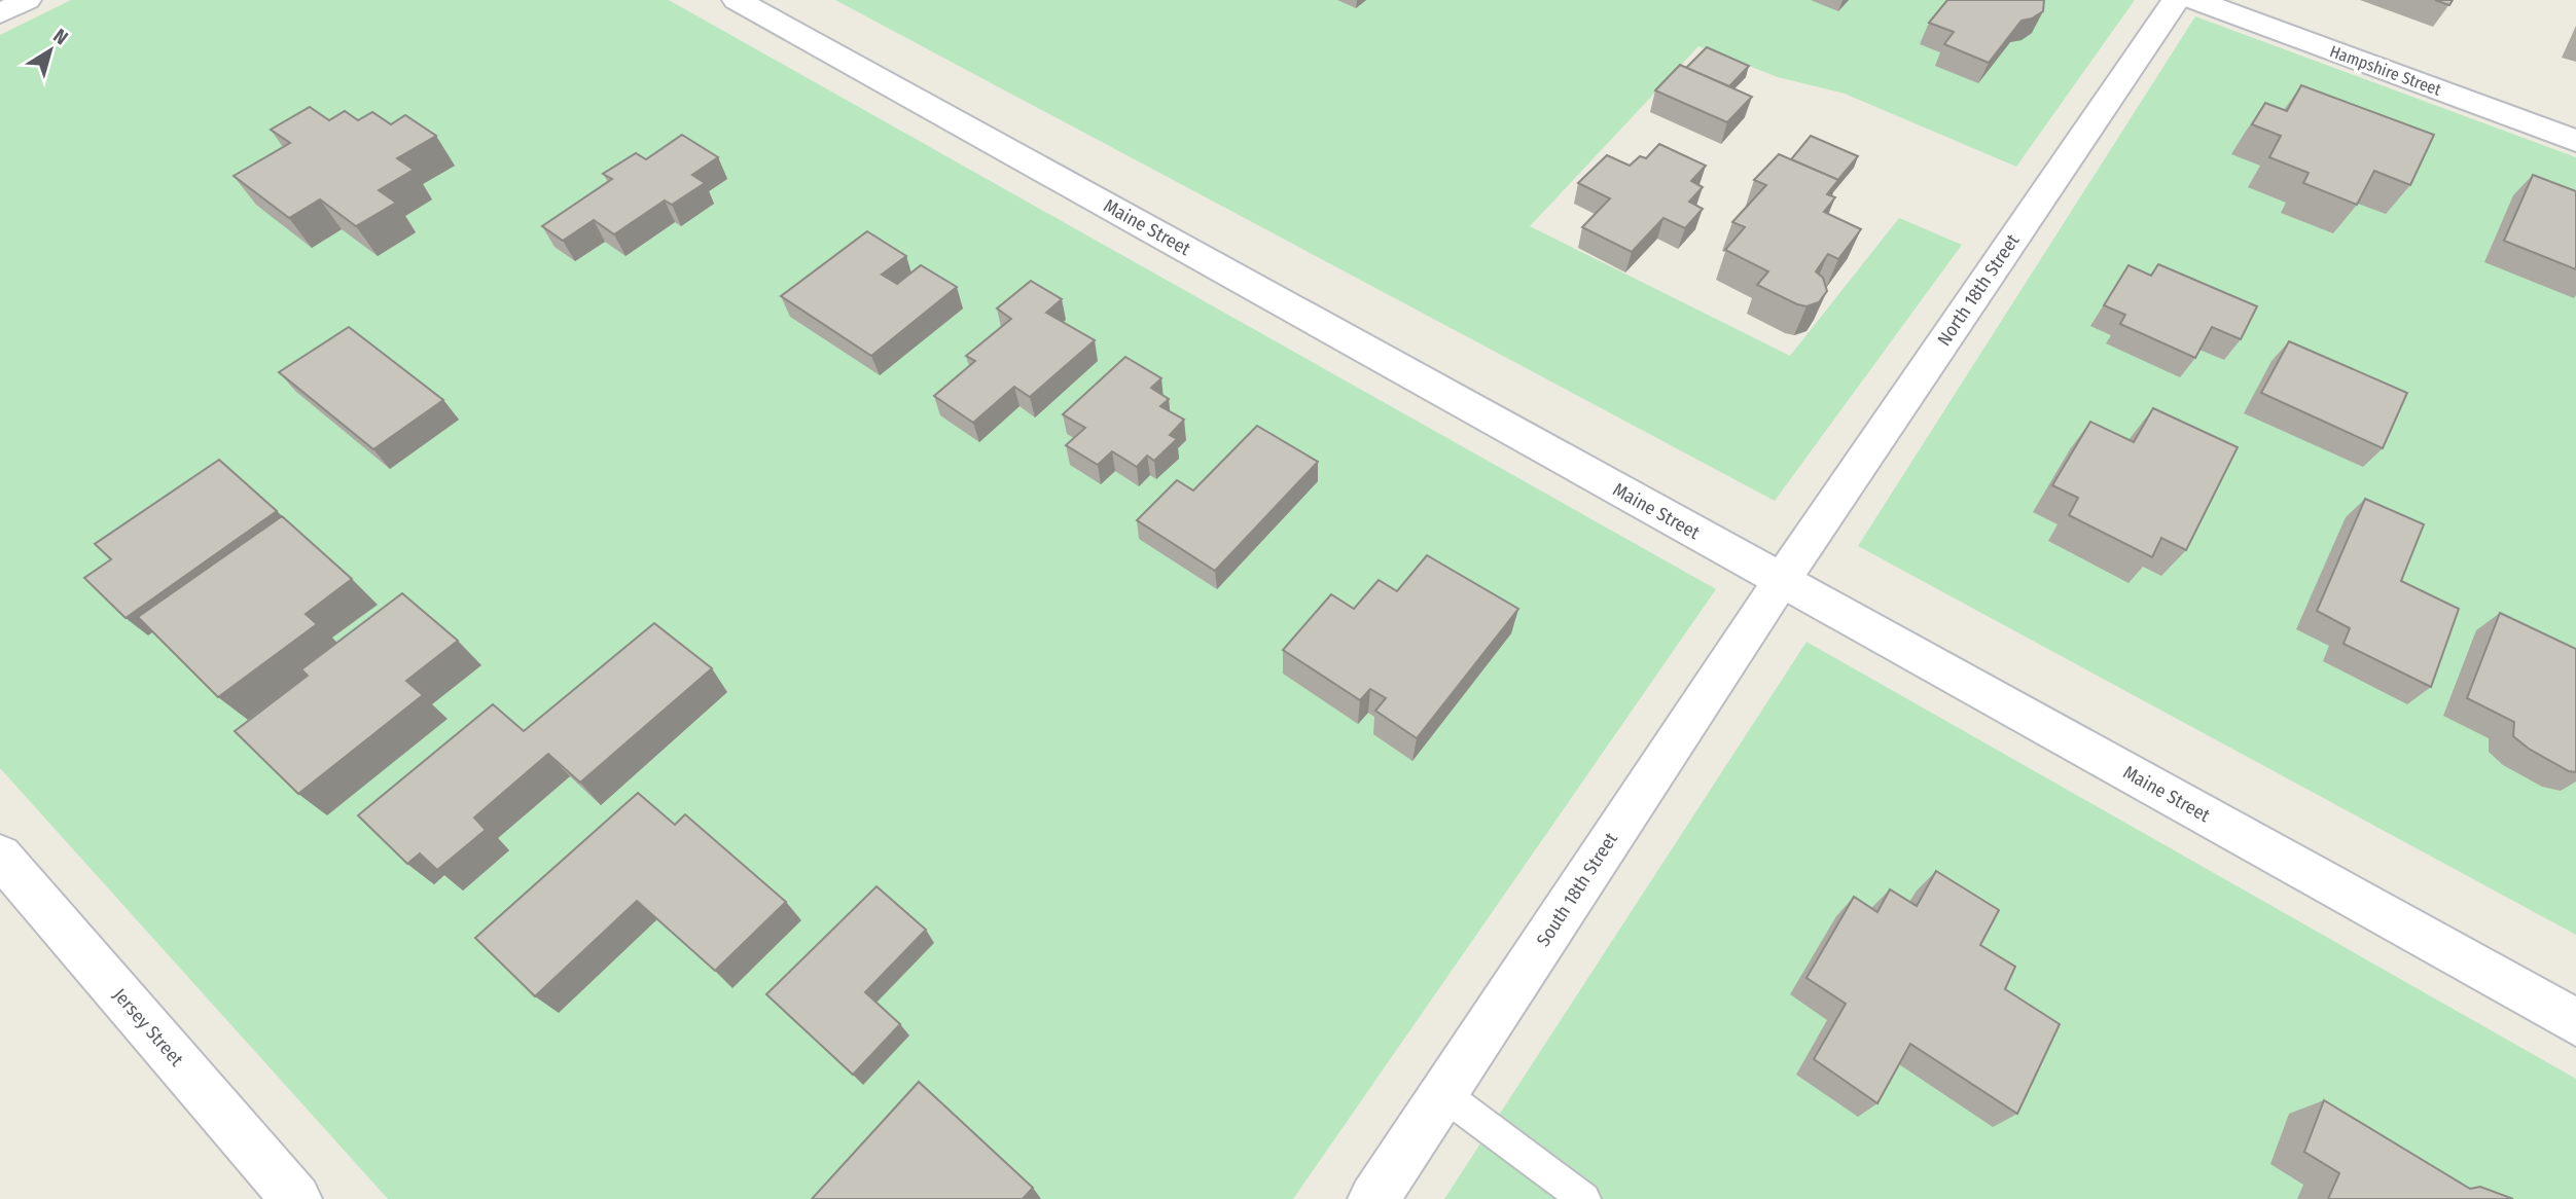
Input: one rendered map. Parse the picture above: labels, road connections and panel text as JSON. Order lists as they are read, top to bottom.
{
  "streets": {
    "street": [
      "Hampshire Street",
      "Maine Street",
      "North 18th Street",
      "South 18th Street",
      "Jersey Street"
    ]
  },
  "crossings": [
    ["Maine Street", "North 18th Street"],
    ["Maine Street", "South 18th Street"],
    ["North 18th Street", "South 18th Street"]
  ],
  "north": "top right"
}
